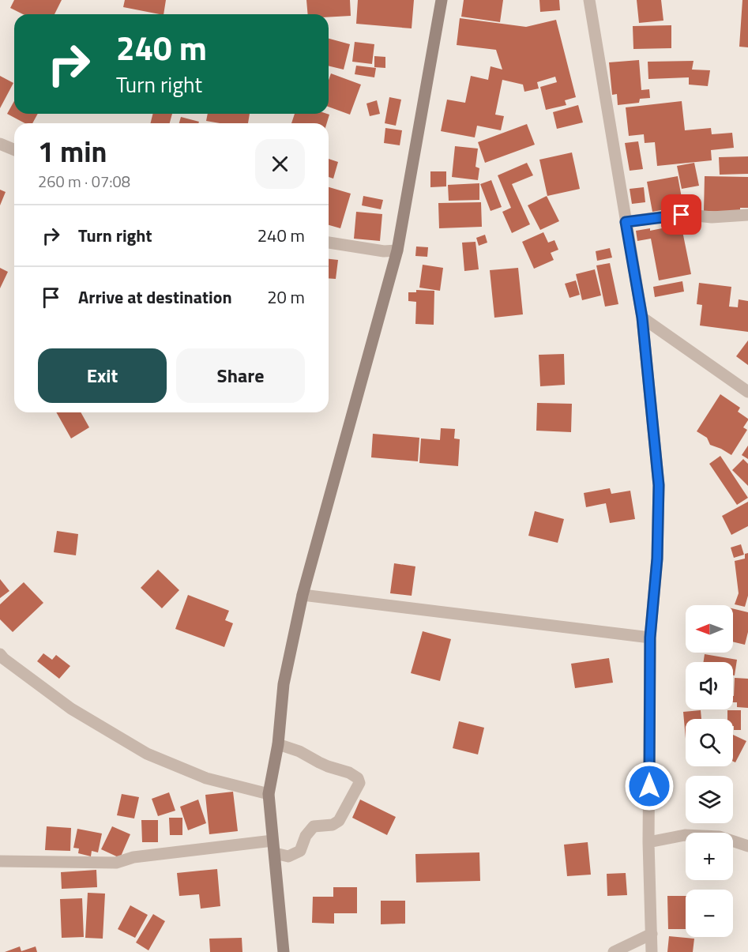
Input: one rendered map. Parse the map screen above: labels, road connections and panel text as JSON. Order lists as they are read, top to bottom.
{
  "north": "left",
  "page": {
    "turn": ["240 m", "Turn right"],
    "heading": ["1 min", "260 m · 07:08"],
    "list": [
      {
        "name": "Turn right",
        "value": "240 m"
      },
      {
        "name": "Arrive at destination",
        "value": "20 m"
      }
    ],
    "buttons": ["Exit", "Share"],
    "map_buttons": ["+", "−"]
  }
}
